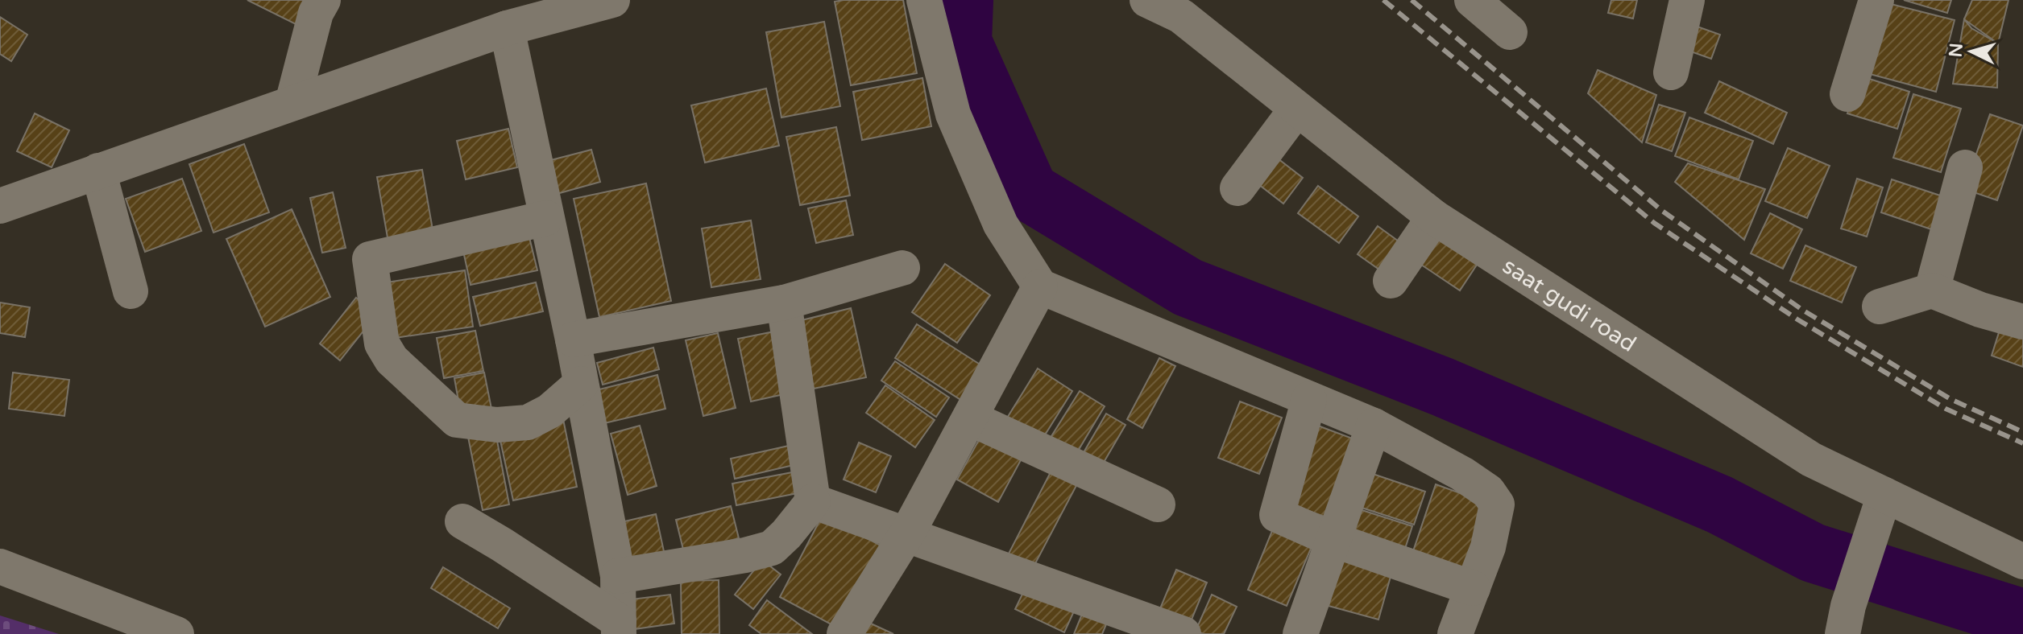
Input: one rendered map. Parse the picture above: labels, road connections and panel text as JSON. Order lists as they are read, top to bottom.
{
  "streets": {
    "street": ["saat gudi road"]
  },
  "north": "left"
}
